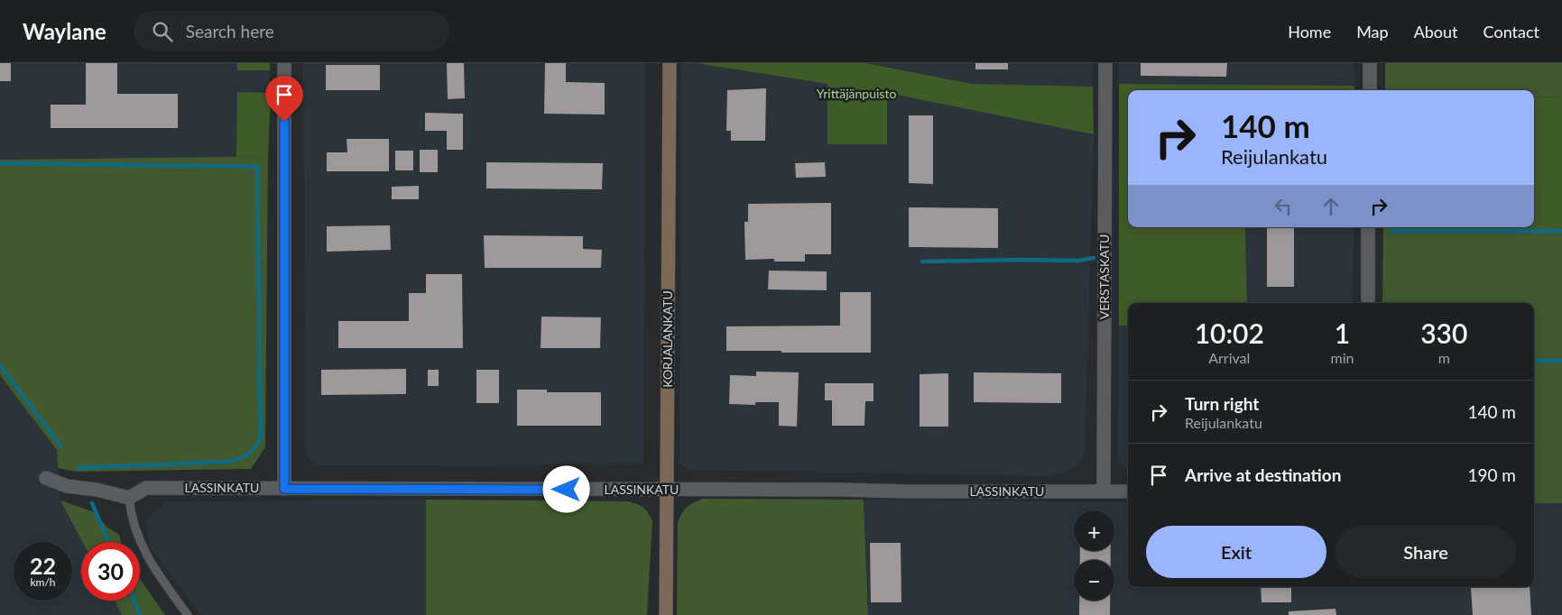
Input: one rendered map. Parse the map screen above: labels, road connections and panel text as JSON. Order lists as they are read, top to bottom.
{
  "streets": {
    "street": ["VERSTASKATU", "KORJALANKATU", "LASSINKATU"]
  },
  "crossings": [
    ["VERSTASKATU", "LASSINKATU"],
    ["KORJALANKATU", "LASSINKATU"]
  ],
  "parks": ["Yrittäjänpuisto"],
  "page": {
    "header": "Waylane",
    "search": "Search here",
    "nav": [
      "Home",
      "Map",
      "About",
      "Contact"
    ],
    "turn": ["140 m", "Reijulankatu"],
    "eta": [
      "10:02",
      "Arrival",
      "1",
      "min",
      "330",
      "m"
    ],
    "list": [
      {
        "name": "Turn right",
        "note": "Reijulankatu",
        "value": "140 m"
      },
      {
        "name": "Arrive at destination",
        "value": "190 m"
      }
    ],
    "map_buttons": ["+", "−"],
    "buttons": ["Exit", "Share"],
    "speed": "22 km/h",
    "limit": "30"
  }
}
